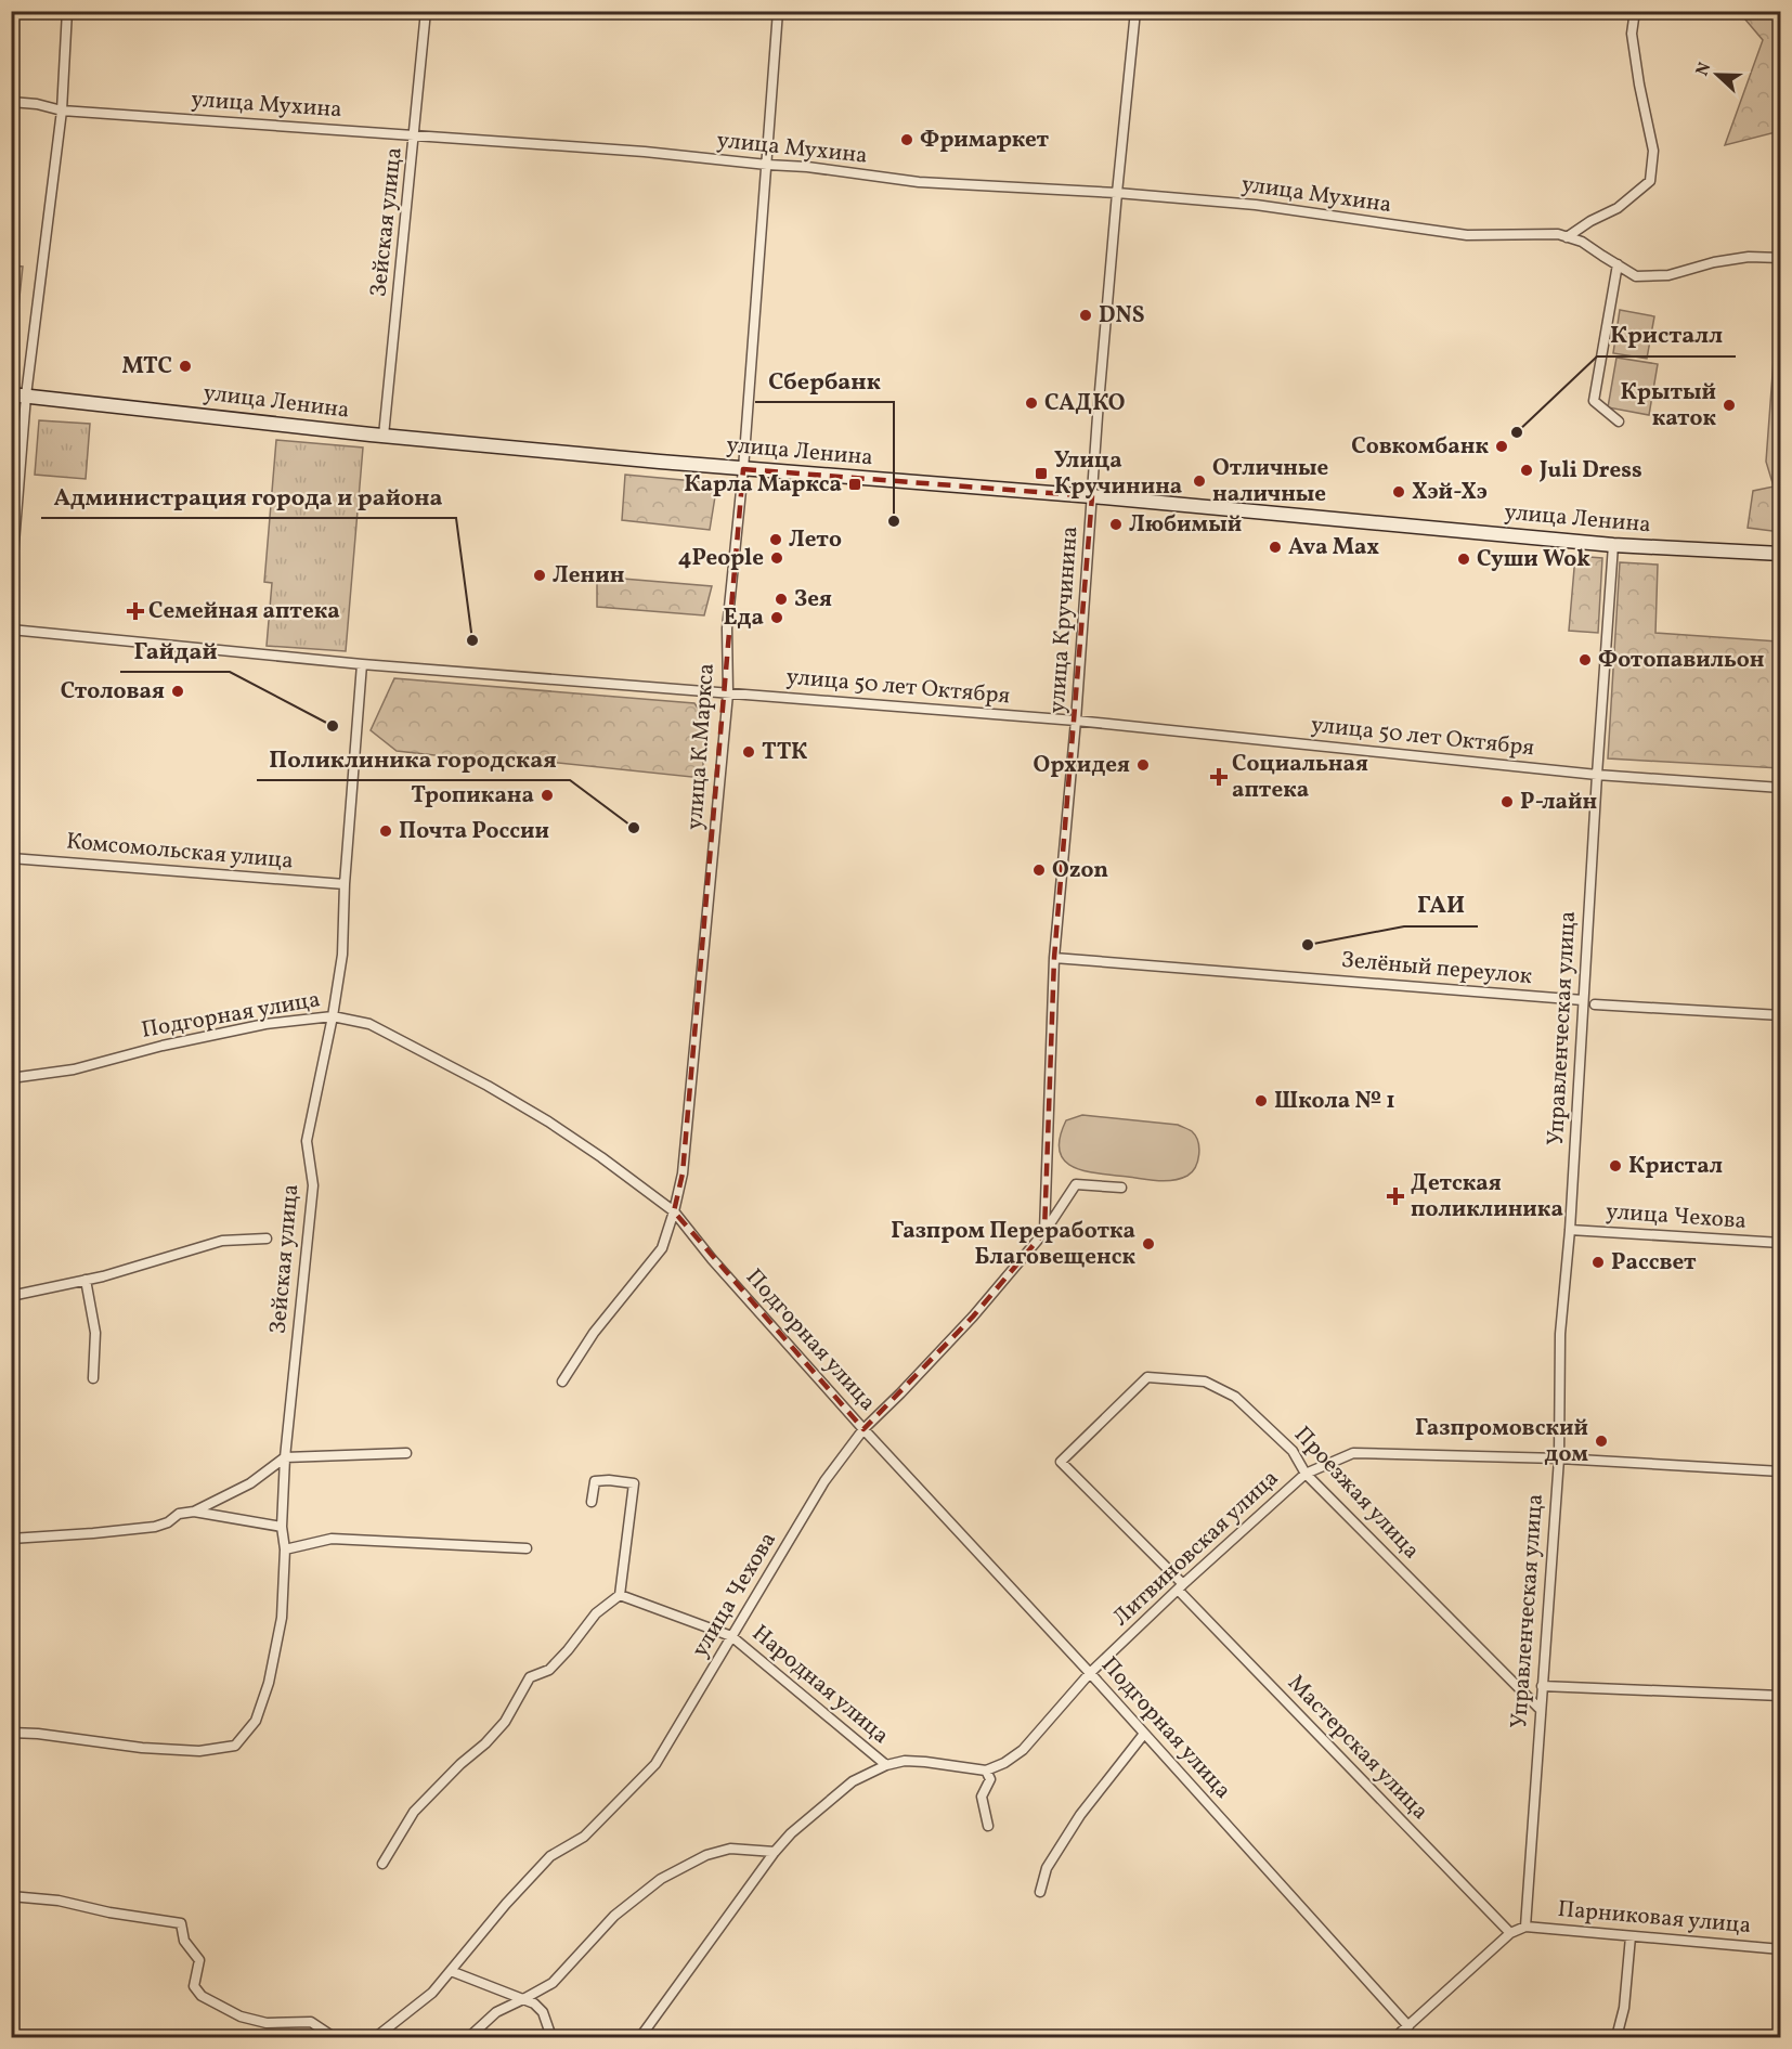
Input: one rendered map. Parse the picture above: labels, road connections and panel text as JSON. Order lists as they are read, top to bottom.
{
  "streets": {
    "main road": ["улица Ленина"],
    "street": [
      "улица Мухина",
      "Зейская улица",
      "улица Кручинина",
      "улица 50 лет Октября",
      "улица К.Маркса",
      "Комсомольская улица",
      "Зелёный переулок",
      "Подгорная улица",
      "Управленческая улица",
      "улица Чехова",
      "Проезжая улица",
      "Литвиновская улица",
      "Народная улица",
      "Мастерская улица",
      "Парниковая улица"
    ]
  },
  "crossings": [
    ["улица Мухина", "Зейская улица"],
    ["улица Мухина", "улица Кручинина"],
    ["улица Мухина", "улица К.Маркса"],
    ["Зейская улица", "улица Ленина"],
    ["Зейская улица", "улица 50 лет Октября"],
    ["Зейская улица", "Комсомольская улица"],
    ["Зейская улица", "Подгорная улица"],
    ["улица Ленина", "улица Кручинина"],
    ["улица Ленина", "улица К.Маркса"],
    ["улица Ленина", "Управленческая улица"],
    ["улица Кручинина", "улица 50 лет Октября"],
    ["улица Кручинина", "Зелёный переулок"],
    ["улица Кручинина", "улица Чехова"],
    ["улица 50 лет Октября", "улица К.Маркса"],
    ["улица 50 лет Октября", "Управленческая улица"],
    ["улица К.Маркса", "Подгорная улица"],
    ["Зелёный переулок", "Управленческая улица"],
    ["Подгорная улица", "улица Чехова"],
    ["Подгорная улица", "Литвиновская улица"],
    ["Управленческая улица", "улица Чехова"],
    ["Управленческая улица", "Проезжая улица"],
    ["Управленческая улица", "Литвиновская улица"],
    ["Управленческая улица", "Парниковая улица"],
    ["улица Чехова", "Народная улица"],
    ["Проезжая улица", "Литвиновская улица"],
    ["Проезжая улица", "Мастерская улица"],
    ["Литвиновская улица", "Мастерская улица"]
  ],
  "places": {
    "other": [
      "Фримаркет",
      "DNS",
      "МТС",
      "САДКО",
      "Крытый каток",
      "Кристалл",
      "Совкомбанк",
      "Juli Dress",
      "Отличные наличные",
      "Хэй-Хэ",
      "Сбербанк",
      "Любимый",
      "Лето",
      "Ava Max",
      "4People",
      "Суши Wok",
      "Ленин",
      "Зея",
      "Еда",
      "Администрация города и района",
      "Фотопавильон",
      "Столовая",
      "Гайдай",
      "ТТК",
      "Орхидея",
      "Тропикана",
      "Р-лайн",
      "Поликлиника городская",
      "Почта России",
      "Ozon",
      "ГАИ",
      "Школа № 1",
      "Кристал",
      "Газпром Переработка Благовещенск",
      "Рассвет",
      "Газпромовский дом"
    ],
    "transit": ["Улица Кручинина", "Карла Маркса"],
    "health": ["Семейная аптека", "Социальная аптека", "Детская поликлиника"]
  },
  "north": "left"
}
